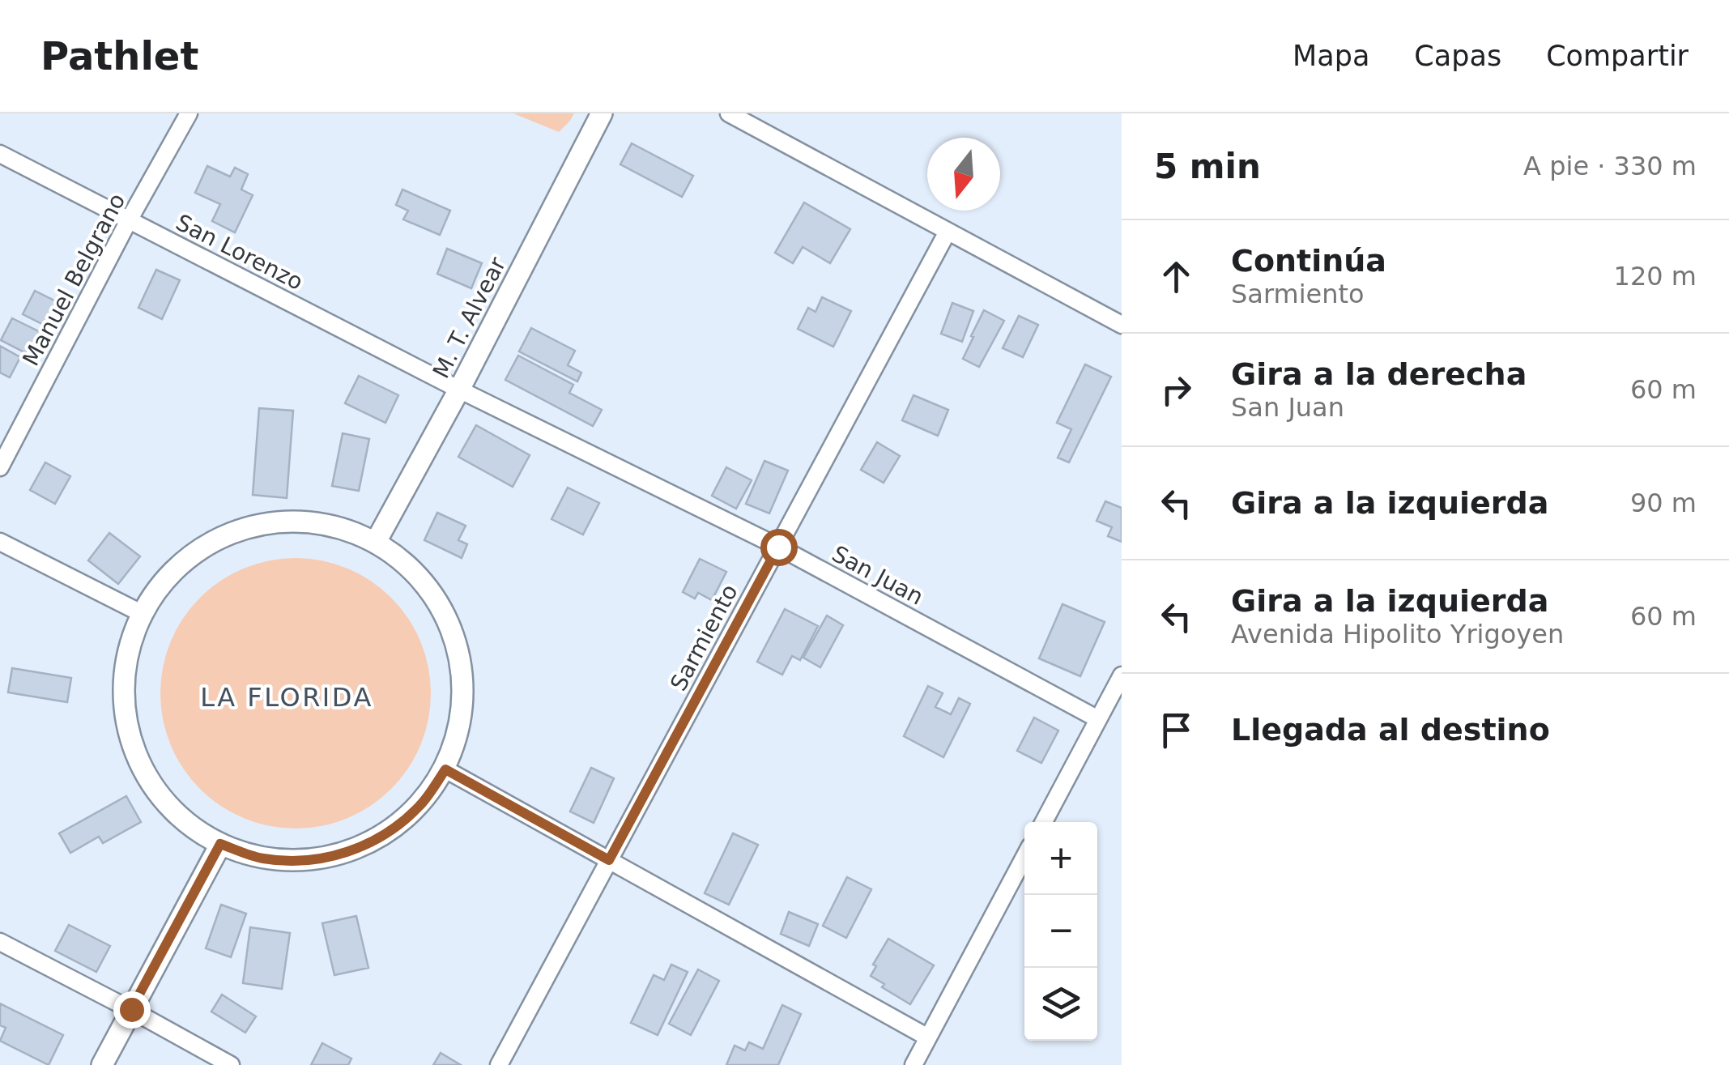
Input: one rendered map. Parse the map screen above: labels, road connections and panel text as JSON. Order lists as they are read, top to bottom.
{
  "streets": {
    "street": [
      "San Lorenzo",
      "Manuel Belgrano",
      "M. T. Alvear",
      "San Juan",
      "Sarmiento"
    ]
  },
  "crossings": [
    ["San Lorenzo", "Manuel Belgrano"],
    ["San Lorenzo", "M. T. Alvear"],
    ["San Lorenzo", "San Juan"],
    ["M. T. Alvear", "San Juan"],
    ["San Juan", "Sarmiento"]
  ],
  "districts": ["LA FLORIDA"],
  "north": "bottom",
  "page": {
    "header": "Pathlet",
    "nav": ["Mapa", "Capas", "Compartir"],
    "heading": ["5 min", "A pie · 330 m"],
    "list": [
      ["Continúa", "Sarmiento", "120 m"],
      ["Gira a la derecha", "San Juan", "60 m"],
      ["Gira a la izquierda", "90 m"],
      ["Gira a la izquierda", "Avenida Hipolito Yrigoyen", "60 m"],
      "Llegada al destino"
    ],
    "map_buttons": ["+", "−"]
  }
}
